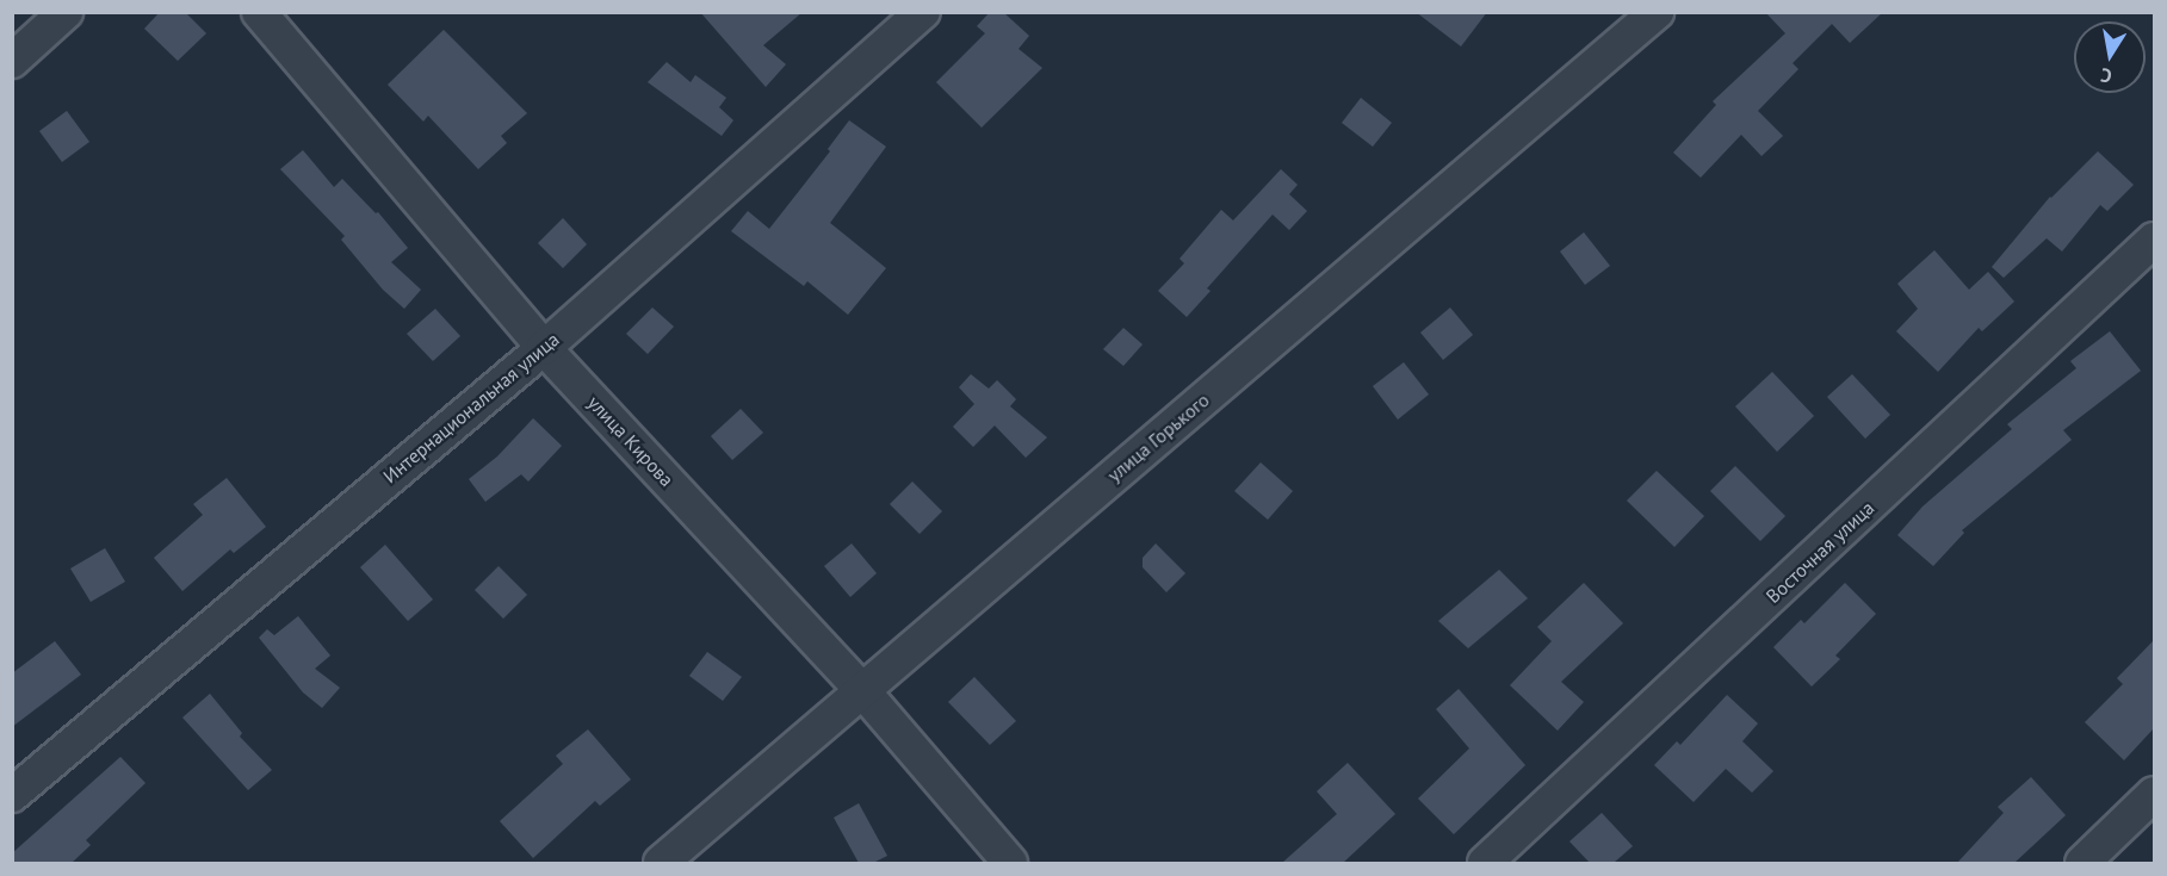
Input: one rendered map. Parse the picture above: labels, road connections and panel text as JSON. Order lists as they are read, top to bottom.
{
  "streets": {
    "street": [
      "Интернациональная улица",
      "улица Горького",
      "улица Кирова",
      "Восточная улица"
    ]
  },
  "crossings": [
    ["Интернациональная улица", "улица Кирова"],
    ["улица Горького", "улица Кирова"]
  ],
  "north": "bottom"
}
